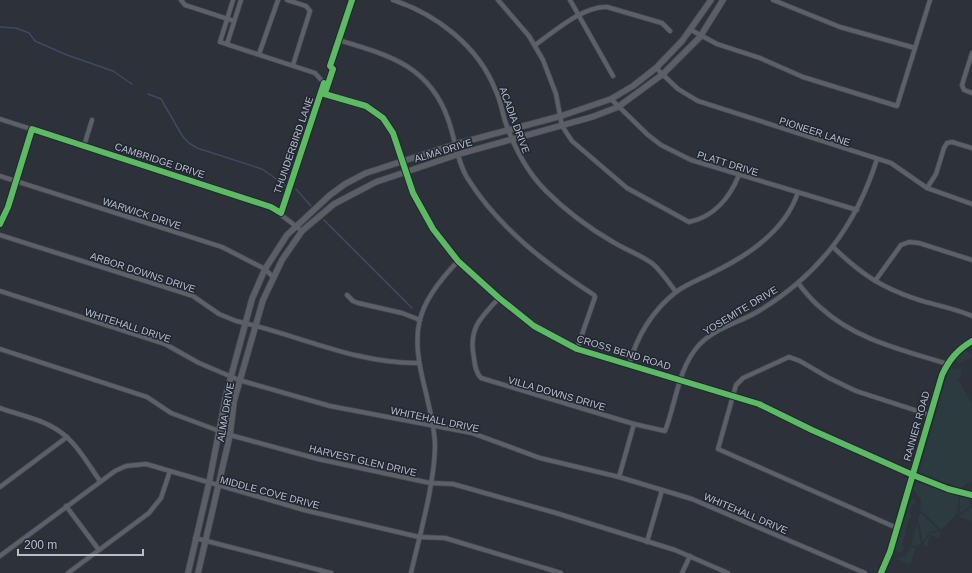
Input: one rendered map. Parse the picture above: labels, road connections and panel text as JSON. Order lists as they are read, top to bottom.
{
  "streets": {
    "main road": ["ALMA DRIVE"],
    "street": [
      "ACADIA DRIVE",
      "PIONEER LANE",
      "THUNDERBIRD LANE",
      "CAMBRIDGE DRIVE",
      "PLATT DRIVE",
      "WARWICK DRIVE",
      "ARBOR DOWNS DRIVE",
      "YOSEMITE DRIVE",
      "WHITEHALL DRIVE",
      "CROSS BEND ROAD",
      "VILLA DOWNS DRIVE",
      "RAINIER ROAD",
      "HARVEST GLEN DRIVE",
      "MIDDLE COVE DRIVE"
    ]
  },
  "crossings": [
    ["ACADIA DRIVE", "ALMA DRIVE"],
    ["PIONEER LANE", "ALMA DRIVE"],
    ["PIONEER LANE", "YOSEMITE DRIVE"],
    ["THUNDERBIRD LANE", "CAMBRIDGE DRIVE"],
    ["THUNDERBIRD LANE", "CROSS BEND ROAD"],
    ["ALMA DRIVE", "CAMBRIDGE DRIVE"],
    ["ALMA DRIVE", "PLATT DRIVE"],
    ["ALMA DRIVE", "WARWICK DRIVE"],
    ["ALMA DRIVE", "ARBOR DOWNS DRIVE"],
    ["ALMA DRIVE", "WHITEHALL DRIVE"],
    ["ALMA DRIVE", "CROSS BEND ROAD"],
    ["ALMA DRIVE", "HARVEST GLEN DRIVE"],
    ["ALMA DRIVE", "MIDDLE COVE DRIVE"],
    ["PLATT DRIVE", "YOSEMITE DRIVE"],
    ["YOSEMITE DRIVE", "CROSS BEND ROAD"],
    ["YOSEMITE DRIVE", "VILLA DOWNS DRIVE"],
    ["CROSS BEND ROAD", "VILLA DOWNS DRIVE"],
    ["CROSS BEND ROAD", "RAINIER ROAD"]
  ],
  "scale_bar": "200 m"
}
